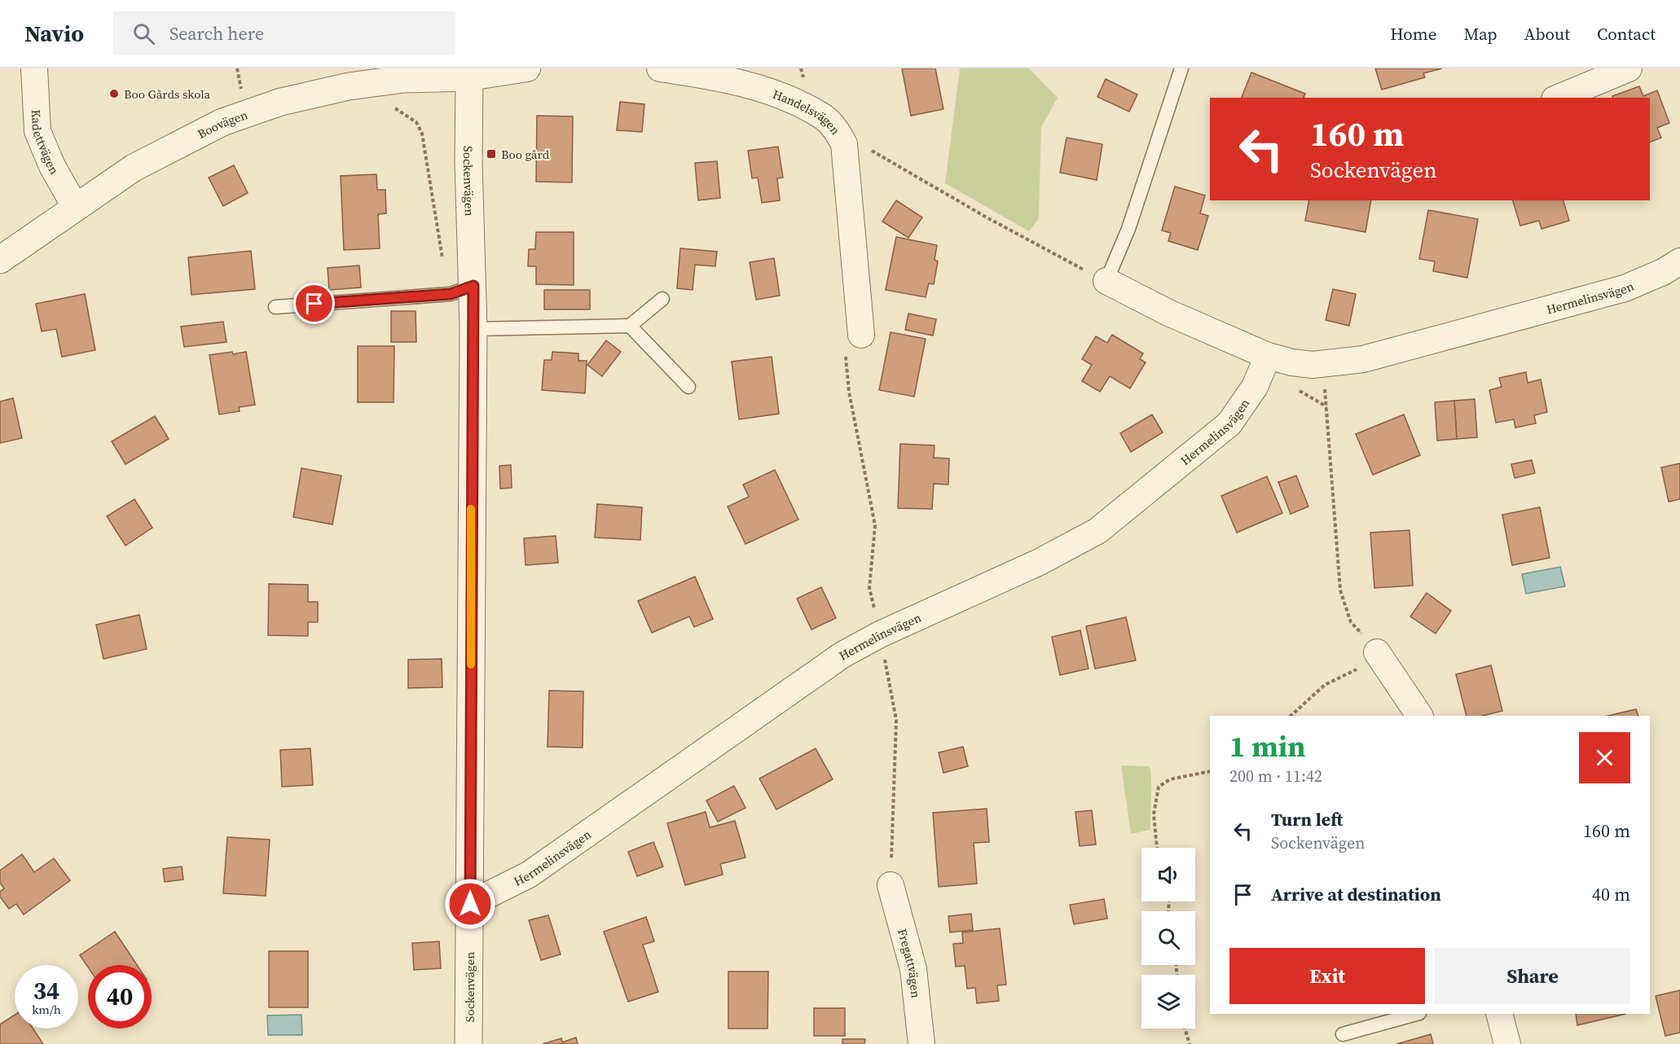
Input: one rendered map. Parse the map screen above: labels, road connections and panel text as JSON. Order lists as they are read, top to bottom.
{
  "streets": {
    "street": [
      "Handelsvägen",
      "Boovägen",
      "Kadettvägen",
      "Sockenvägen",
      "Hermelinsvägen",
      "Fregattvägen"
    ]
  },
  "crossings": [
    ["Boovägen", "Kadettvägen"],
    ["Boovägen", "Sockenvägen"],
    ["Sockenvägen", "Hermelinsvägen"]
  ],
  "places": {
    "other": ["Boo Gårds skola"],
    "transit": ["Boo gård"]
  },
  "page": {
    "header": "Navio",
    "search": "Search here",
    "nav": [
      "Home",
      "Map",
      "About",
      "Contact"
    ],
    "turn": ["160 m", "Sockenvägen"],
    "heading": ["1 min", "200 m · 11:42"],
    "list": [
      {
        "name": "Turn left",
        "note": "Sockenvägen",
        "value": "160 m"
      },
      {
        "name": "Arrive at destination",
        "value": "40 m"
      }
    ],
    "buttons": ["Exit", "Share"],
    "speed": "34 km/h",
    "limit": "40"
  }
}
